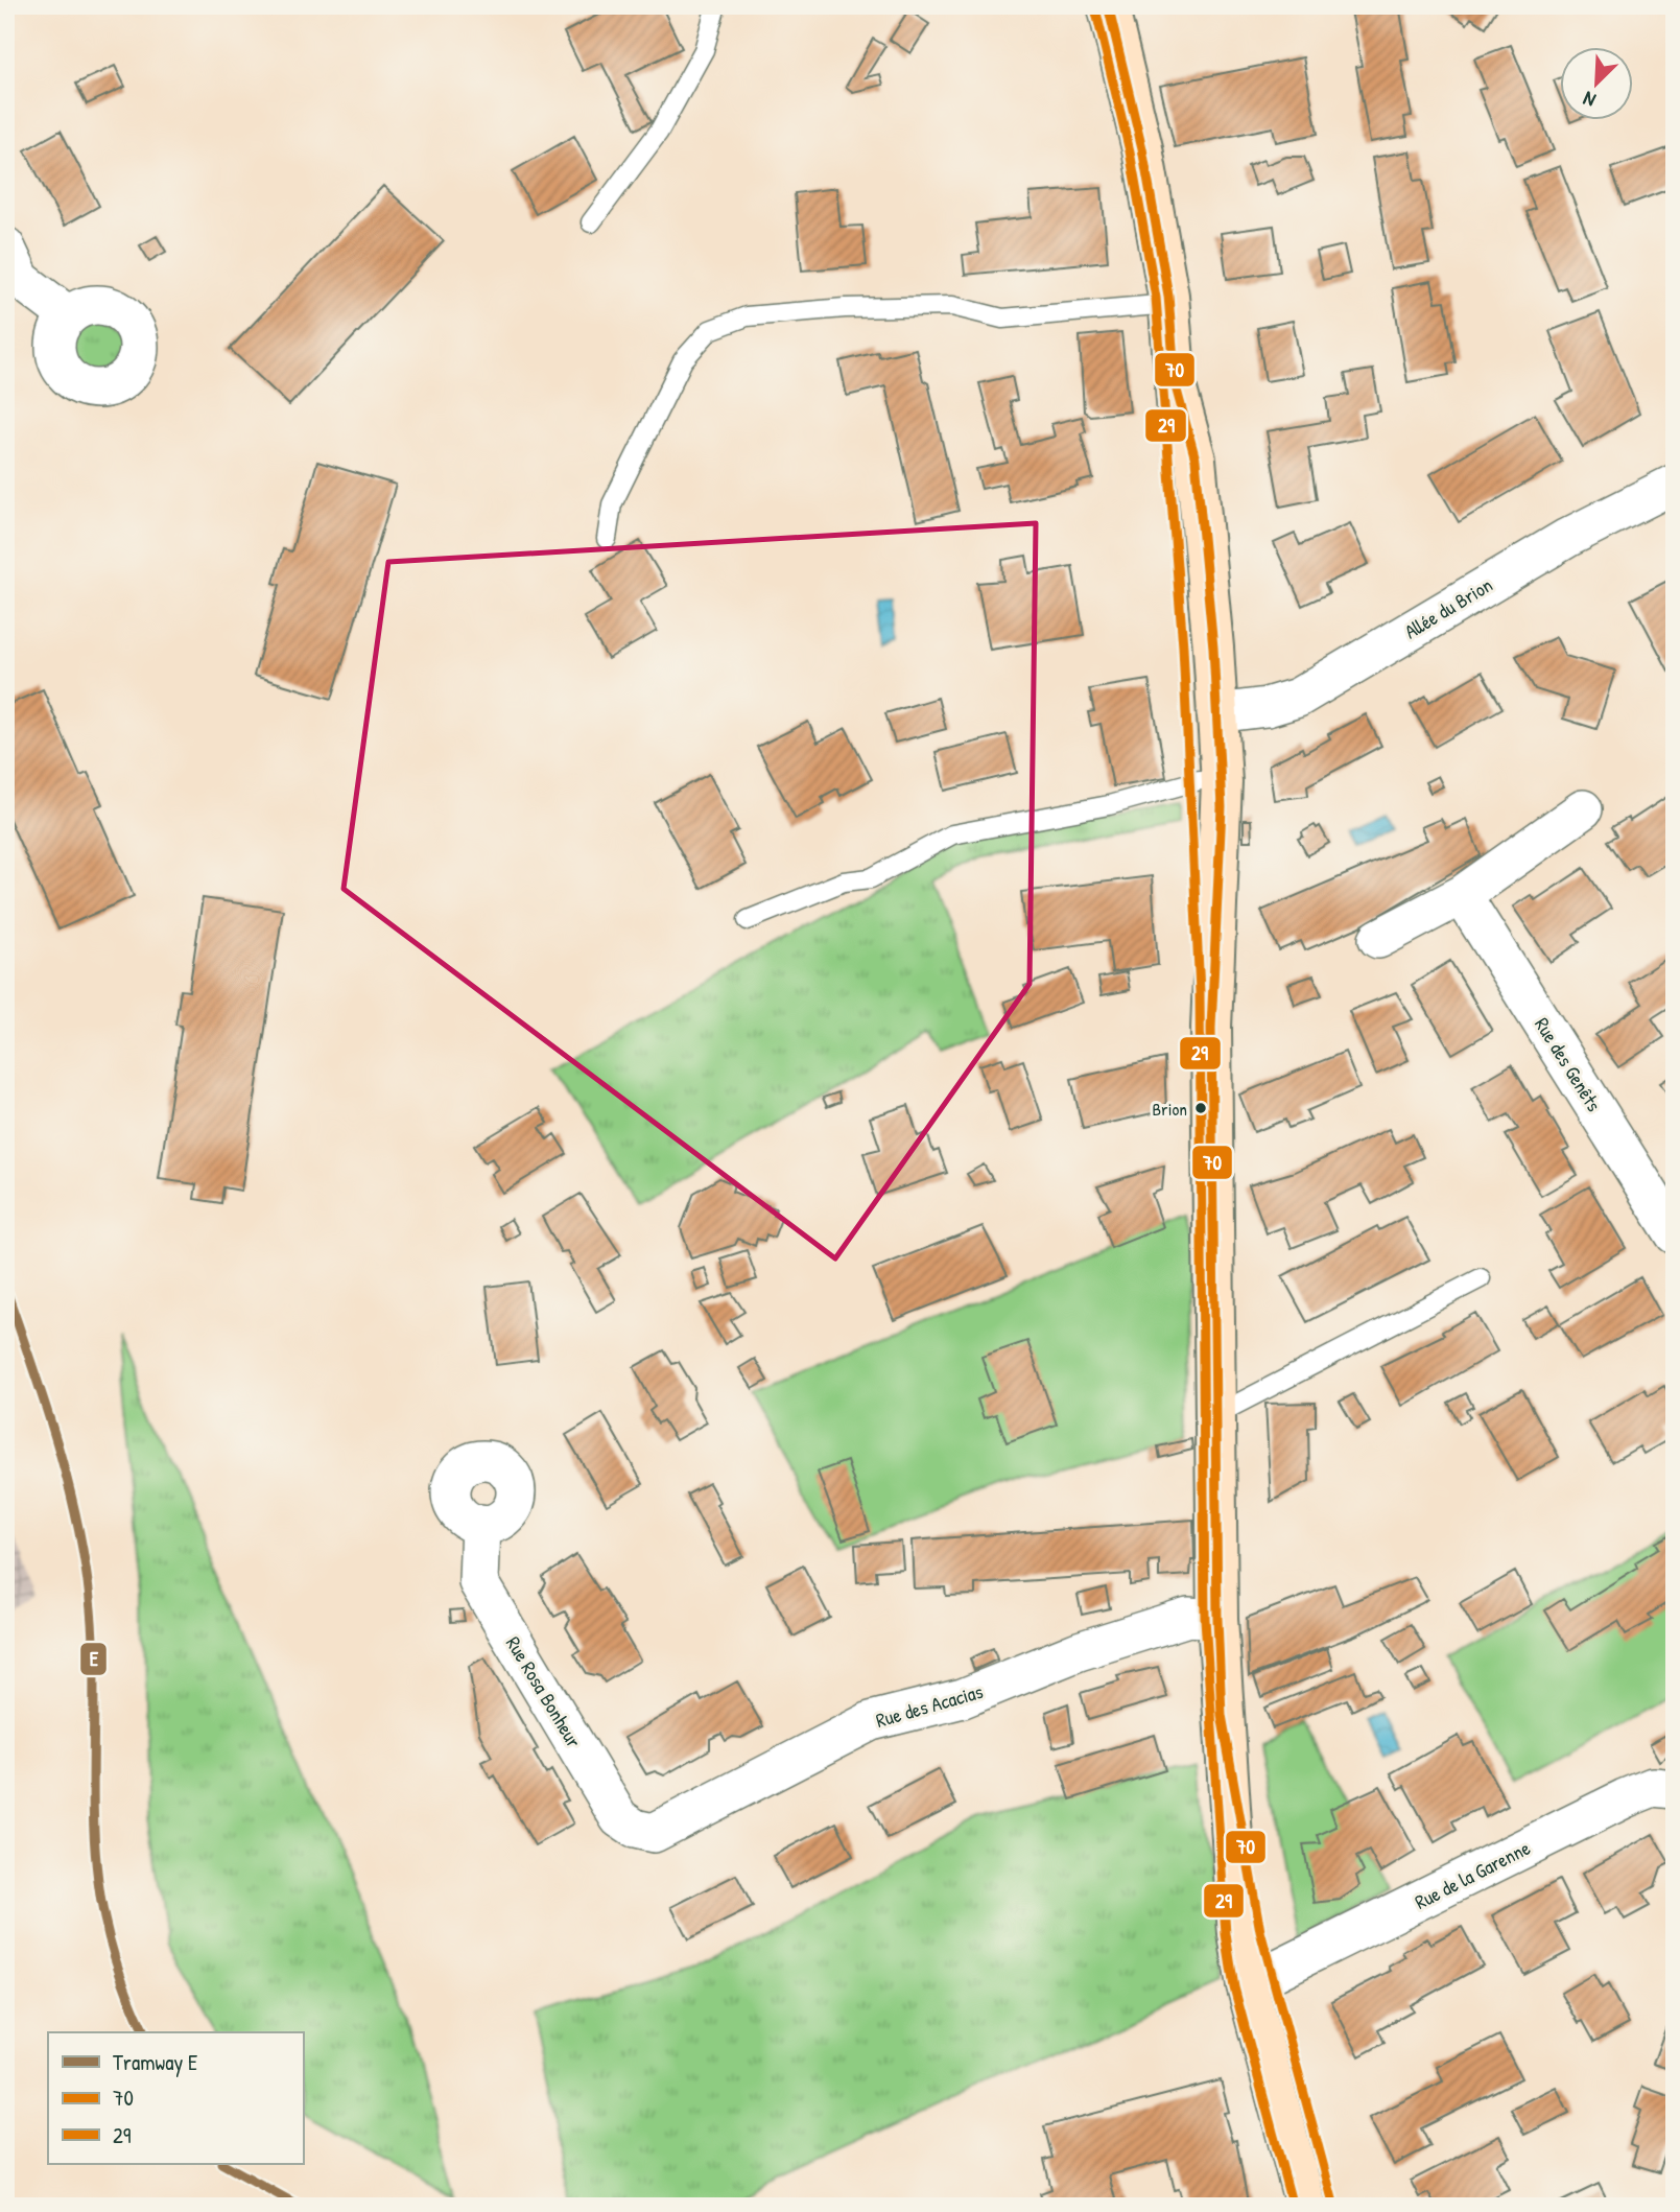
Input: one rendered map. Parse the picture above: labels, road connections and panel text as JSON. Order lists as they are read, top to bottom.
{
  "streets": {
    "street": [
      "Allée du Brion",
      "Rue des Genêts",
      "Rue Rosa Bonheur",
      "Rue des Acacias",
      "Rue de la Garenne"
    ]
  },
  "crossings": [
    ["Rue Rosa Bonheur", "Rue des Acacias"]
  ],
  "places": ["Brion"],
  "lines": ["transit line 70", "transit line 29", "tram line E"],
  "legend": ["Tramway E", "70", "29"],
  "north": "bottom left"
}
